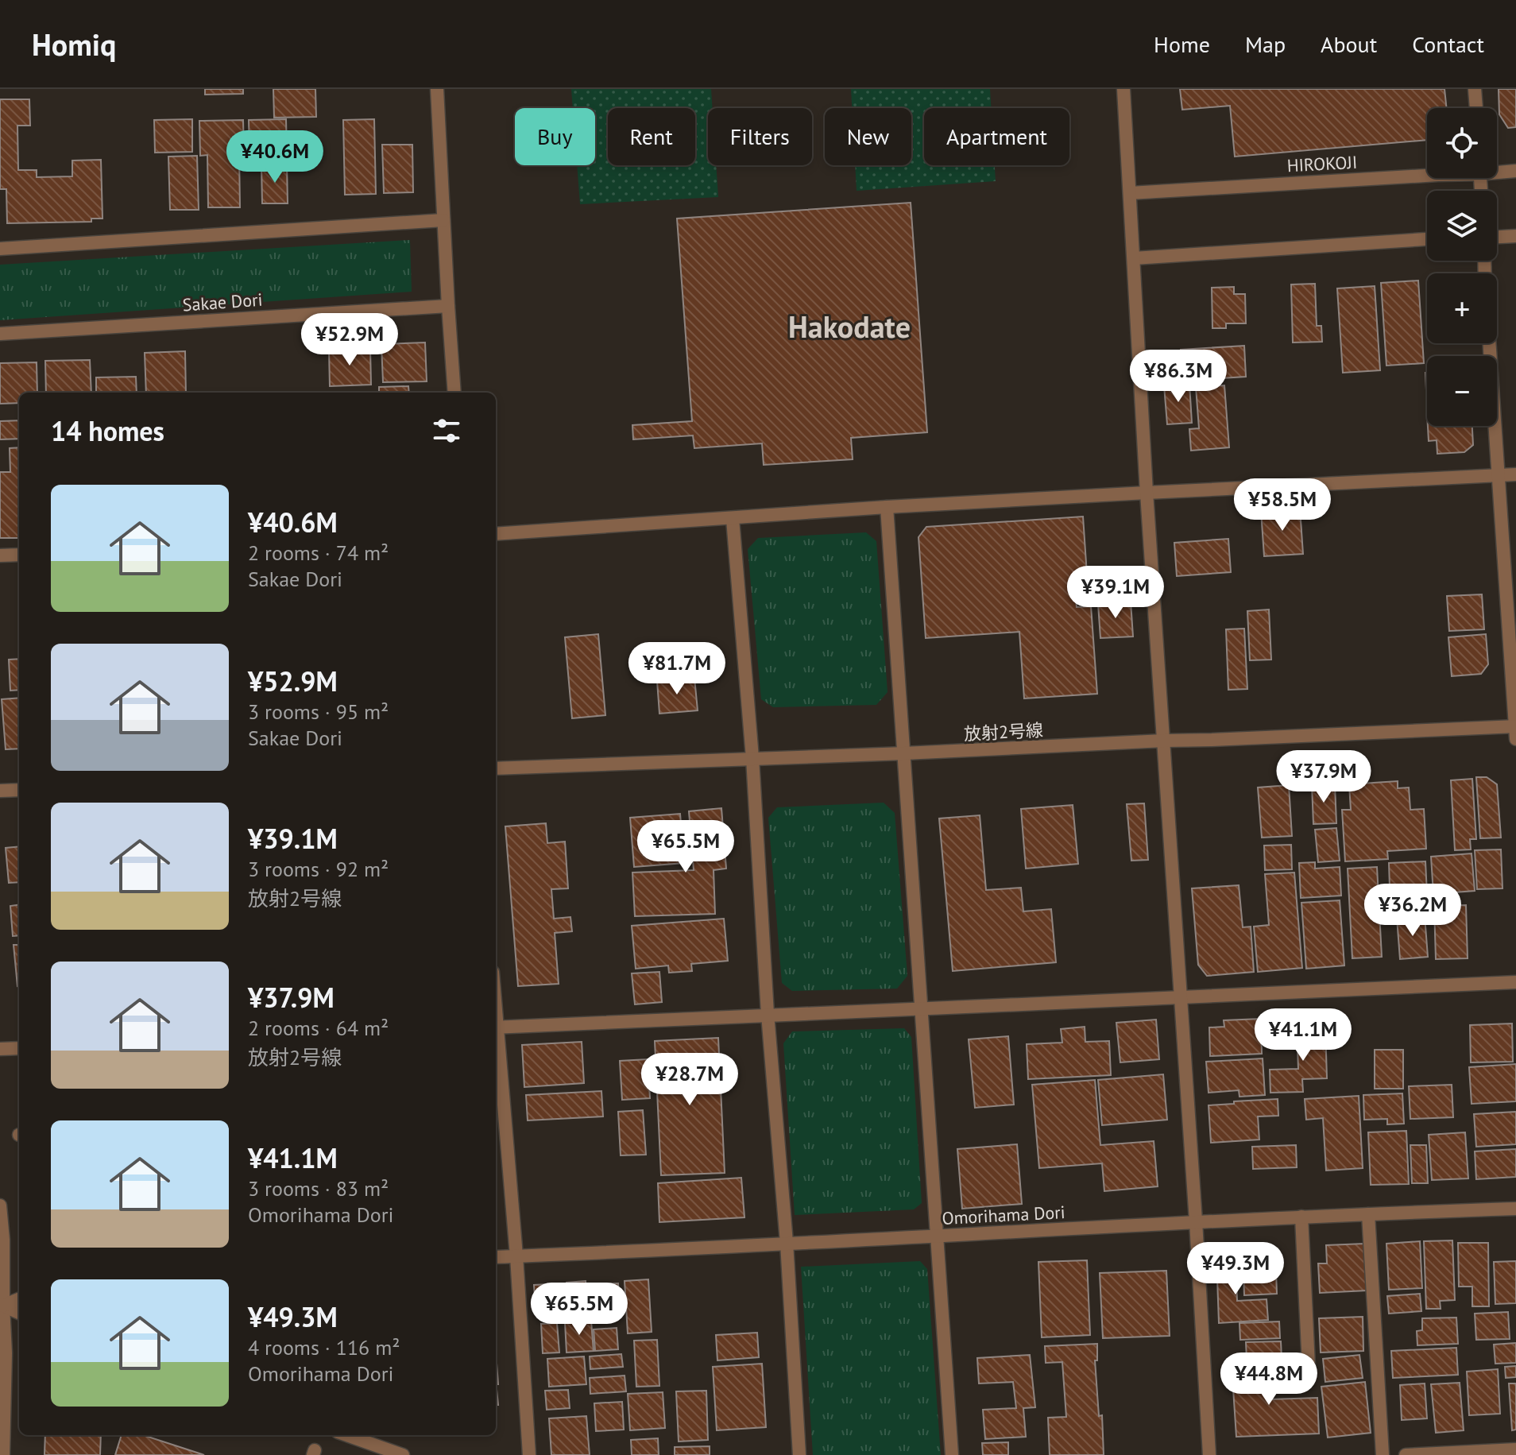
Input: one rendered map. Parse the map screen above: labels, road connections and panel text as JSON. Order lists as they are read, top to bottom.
{
  "streets": {
    "street": [
      "HIROKOJI",
      "Sakae Dori",
      "放射2号線",
      "Omorihama Dori"
    ]
  },
  "districts": ["Hakodate"],
  "page": {
    "header": "Homiq",
    "nav": [
      "Home",
      "Map",
      "About",
      "Contact"
    ],
    "map_buttons": ["+", "−"],
    "chip": [
      "Buy",
      "Rent",
      "Filters",
      "New",
      "Apartment"
    ],
    "price": [
      "¥40.6M",
      "¥52.9M",
      "¥86.3M",
      "¥58.5M",
      "¥39.1M",
      "¥81.7M",
      "¥37.9M",
      "¥65.5M",
      "¥36.2M",
      "¥41.1M",
      "¥28.7M",
      "¥49.3M",
      "¥65.5M",
      "¥44.8M"
    ],
    "heading": "14 homes",
    "list": [
      {
        "name": "¥40.6M",
        "note": "2 rooms · 74 m² · Sakae Dori"
      },
      {
        "name": "¥52.9M",
        "note": "3 rooms · 95 m² · Sakae Dori"
      },
      {
        "name": "¥39.1M",
        "note": "3 rooms · 92 m² · 放射2号線"
      },
      {
        "name": "¥37.9M",
        "note": "2 rooms · 64 m² · 放射2号線"
      },
      {
        "name": "¥41.1M",
        "note": "3 rooms · 83 m² · Omorihama Dori"
      },
      {
        "name": "¥49.3M",
        "note": "4 rooms · 116 m² · Omorihama Dori"
      }
    ]
  }
}
